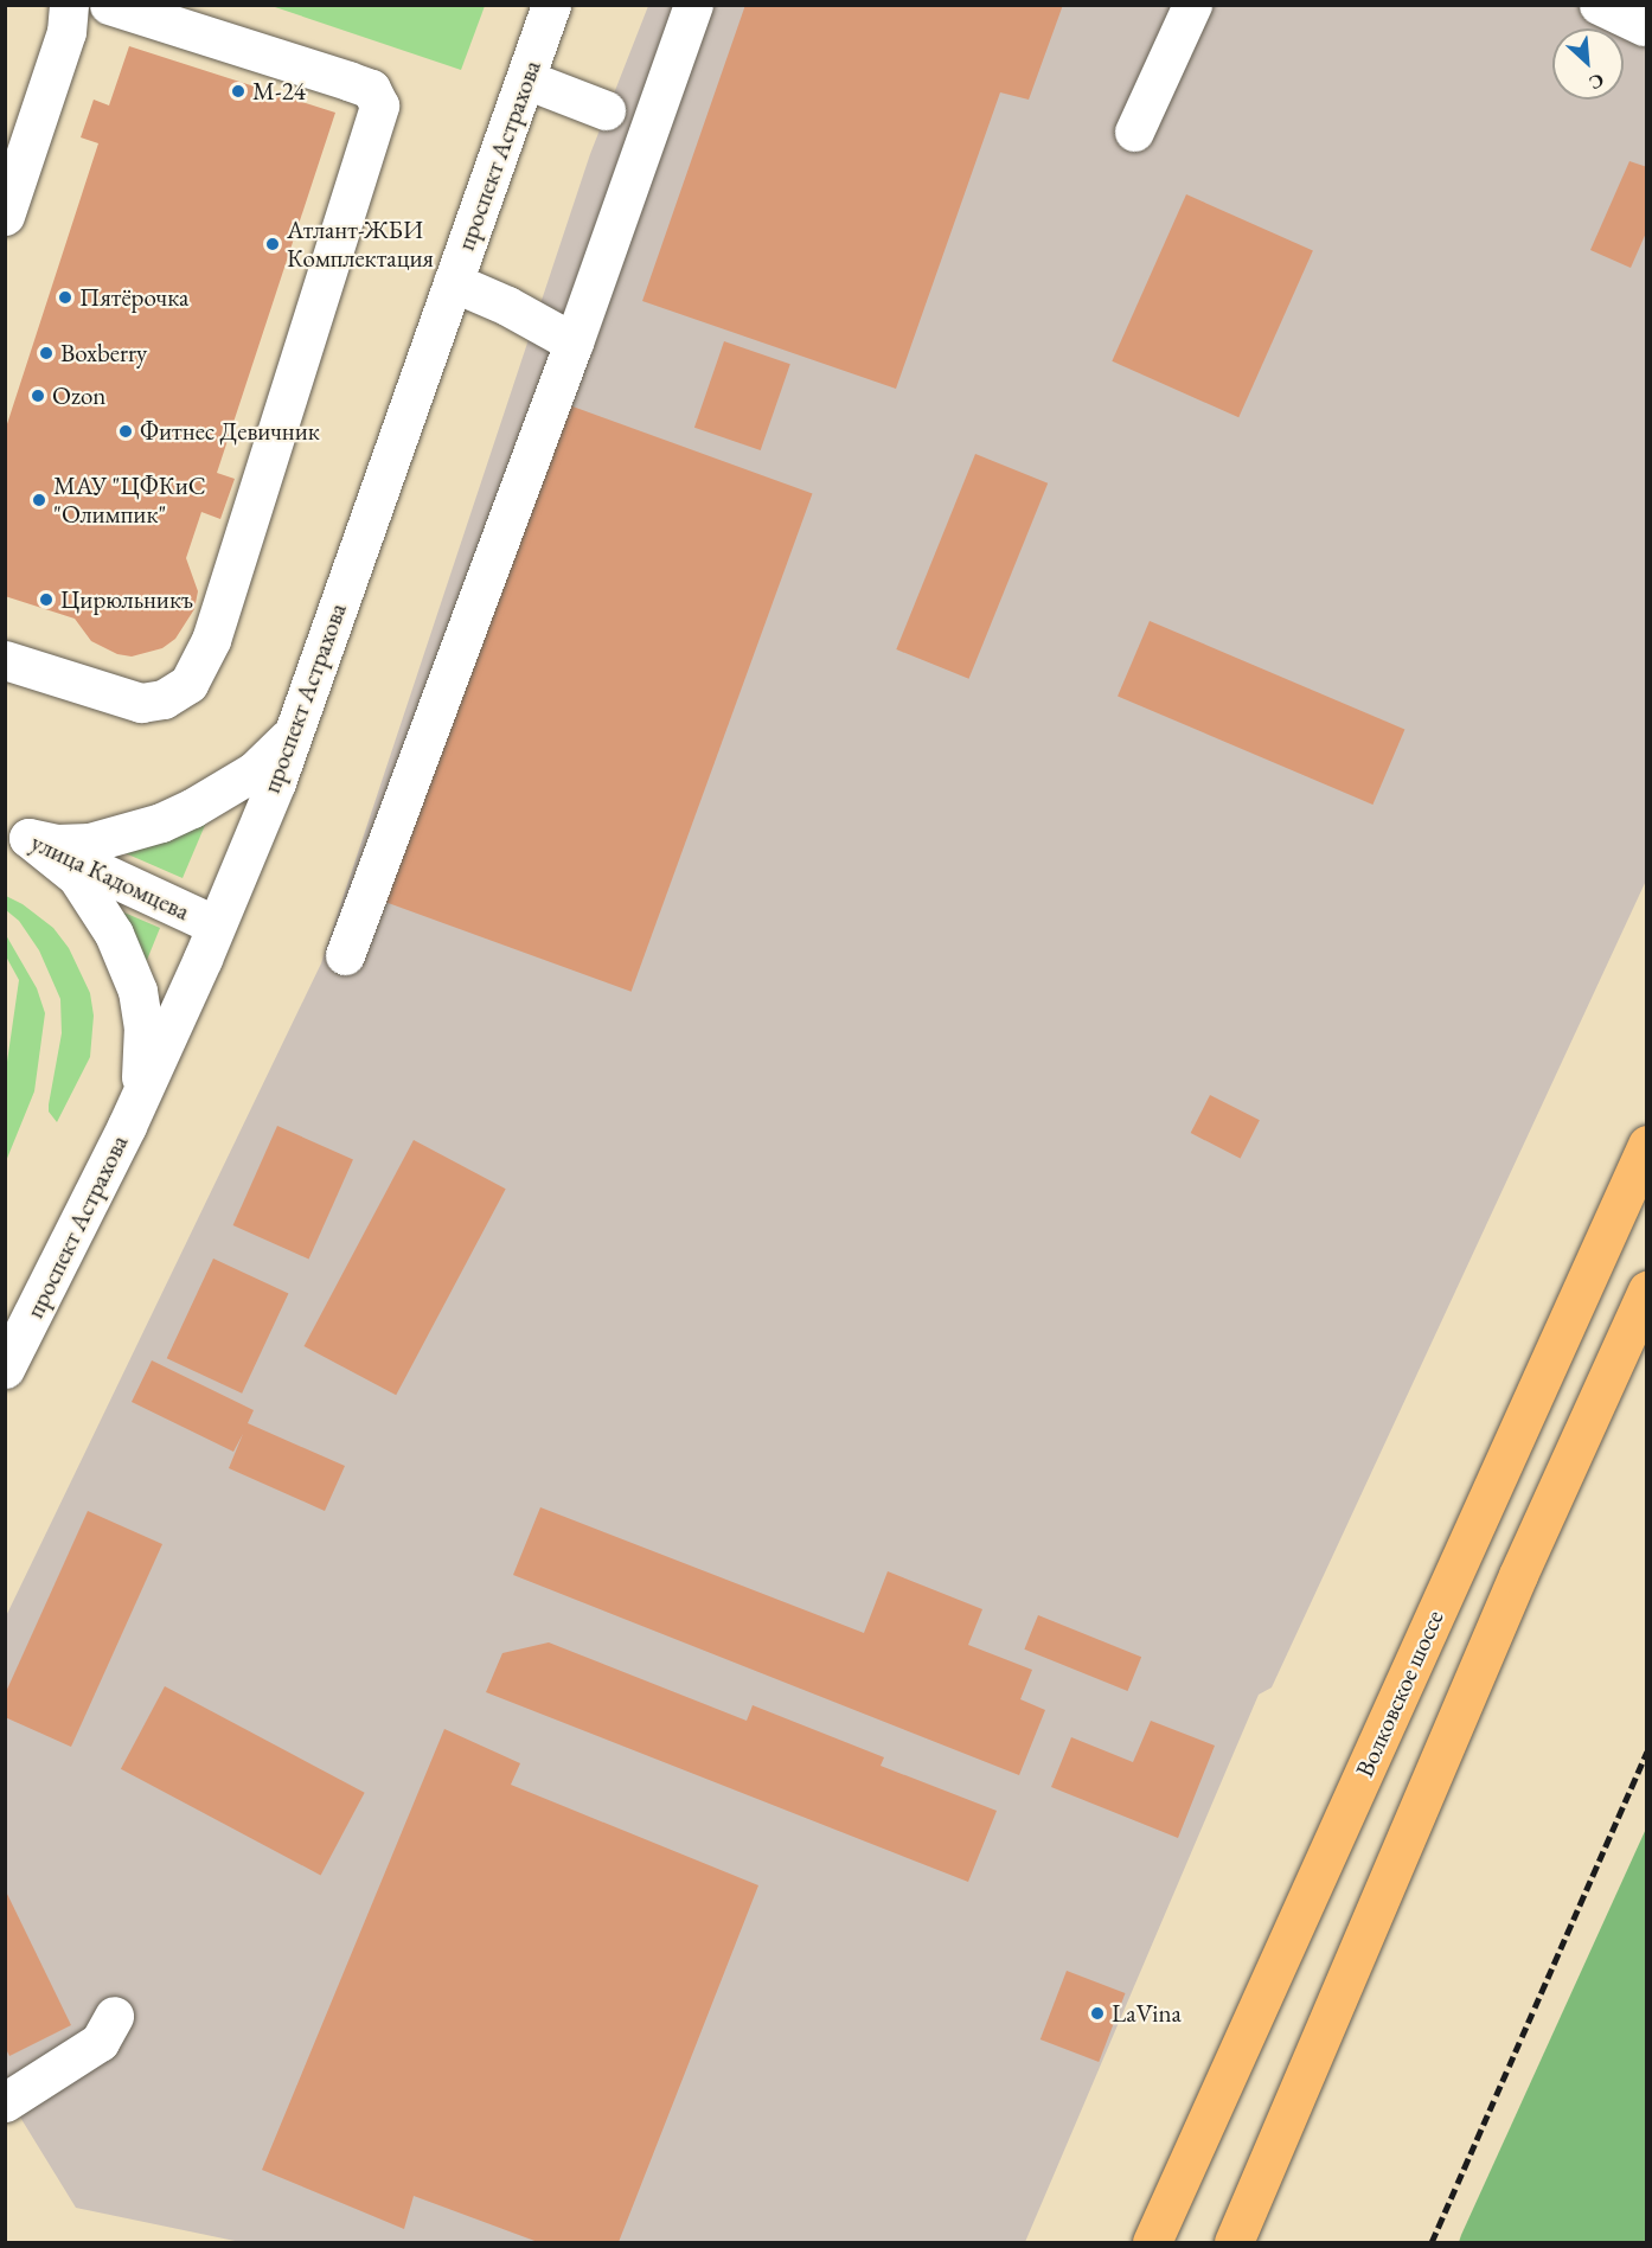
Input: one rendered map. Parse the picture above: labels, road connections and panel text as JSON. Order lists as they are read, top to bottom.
{
  "streets": {
    "main road": ["Волковское шоссе"],
    "street": ["проспект Астрахова", "улица Кадомцева"]
  },
  "crossings": [
    ["проспект Астрахова", "улица Кадомцева"]
  ],
  "places": [
    "М-24",
    "Атлант-ЖБИ Комплектация",
    "Пятёрочка",
    "Boxberry",
    "Ozon",
    "Фитнес Девичник",
    "МАУ \"ЦФКиС \"Олимпик\"",
    "Цирюльникъ",
    "LaVina"
  ],
  "north": "bottom right"
}
